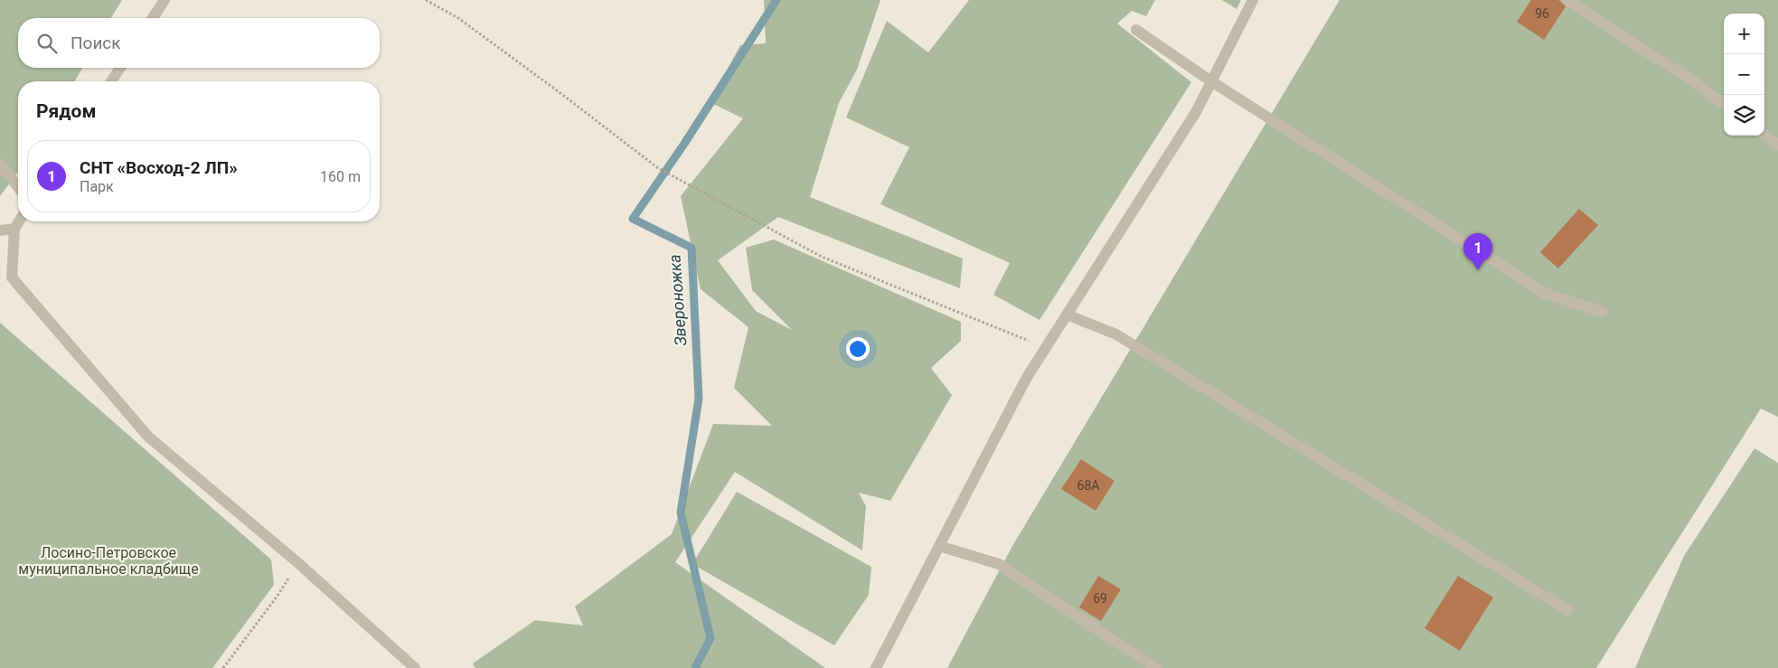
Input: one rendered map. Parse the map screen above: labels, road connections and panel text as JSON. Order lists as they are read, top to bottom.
{
  "water": ["Звероножка"],
  "parks": ["Лосино-Петровское муниципальное кладбище"],
  "house_numbers": ["96", "68А", "69"],
  "page": {
    "map_buttons": ["+", "−"],
    "search": "Поиск",
    "heading": "Рядом",
    "list": [
      {
        "mark": "1",
        "name": "СНТ «Восход-2 ЛП»",
        "note": "Парк",
        "value": "160 m"
      }
    ],
    "pins": "1"
  }
}
